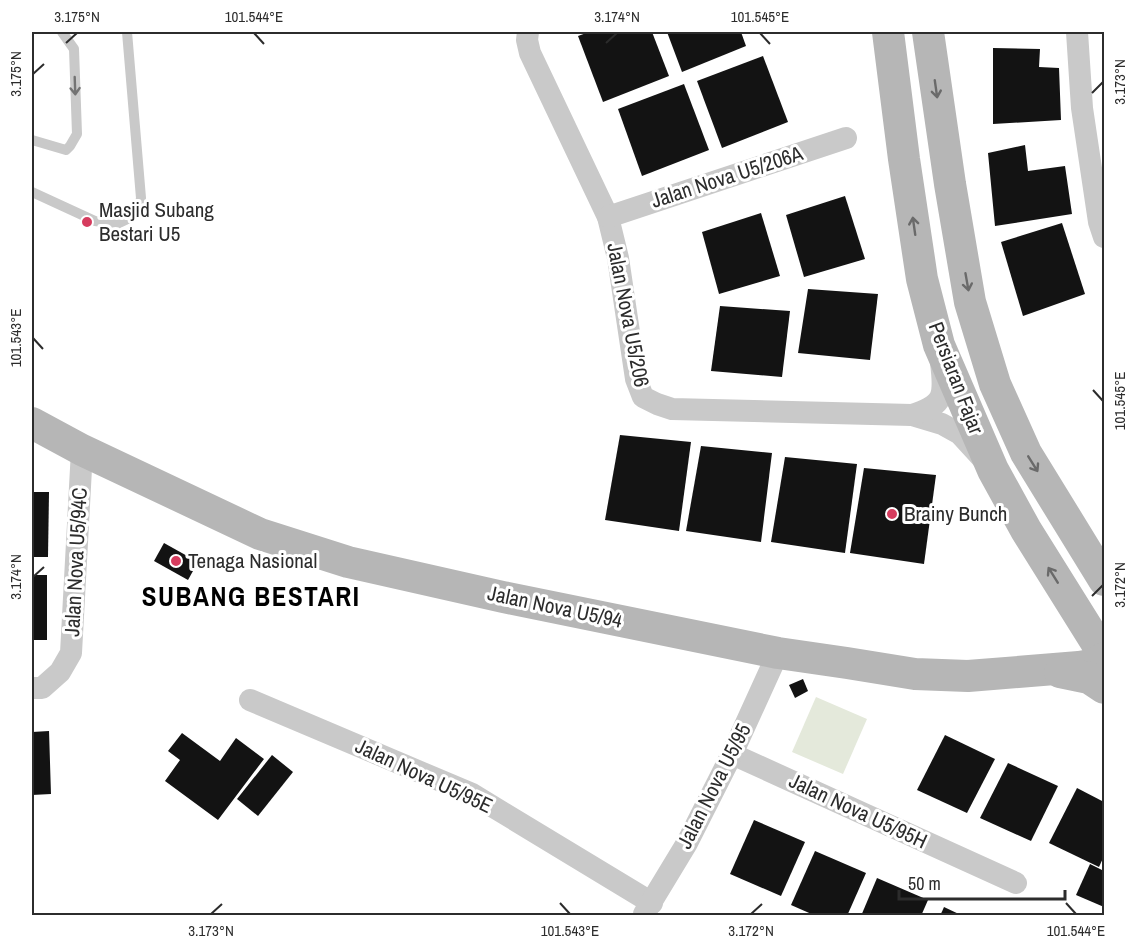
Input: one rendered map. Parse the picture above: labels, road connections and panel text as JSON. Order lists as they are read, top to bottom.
{
  "streets": {
    "main road": ["Persiaran Fajar", "Jalan Nova U5/94"],
    "street": [
      "Jalan Nova U5/206A",
      "Jalan Nova U5/206",
      "Jalan Nova U5/94C",
      "Jalan Nova U5/95E",
      "Jalan Nova U5/95",
      "Jalan Nova U5/95H"
    ]
  },
  "crossings": [
    ["Jalan Nova U5/206A", "Jalan Nova U5/206"],
    ["Jalan Nova U5/206", "Persiaran Fajar"],
    ["Persiaran Fajar", "Jalan Nova U5/94"],
    ["Jalan Nova U5/94C", "Jalan Nova U5/94"],
    ["Jalan Nova U5/94", "Jalan Nova U5/95"],
    ["Jalan Nova U5/95E", "Jalan Nova U5/95"],
    ["Jalan Nova U5/95", "Jalan Nova U5/95H"]
  ],
  "districts": ["SUBANG BESTARI"],
  "places": ["Masjid Subang Bestari U5", "Brainy Bunch", "Tenaga Nasional"],
  "scale_bar": "50 m",
  "coordinates": [
    "3.175°N",
    "101.544°E",
    "3.174°N",
    "101.545°E",
    "3.173°N",
    "101.543°E",
    "3.172°N"
  ]
}
